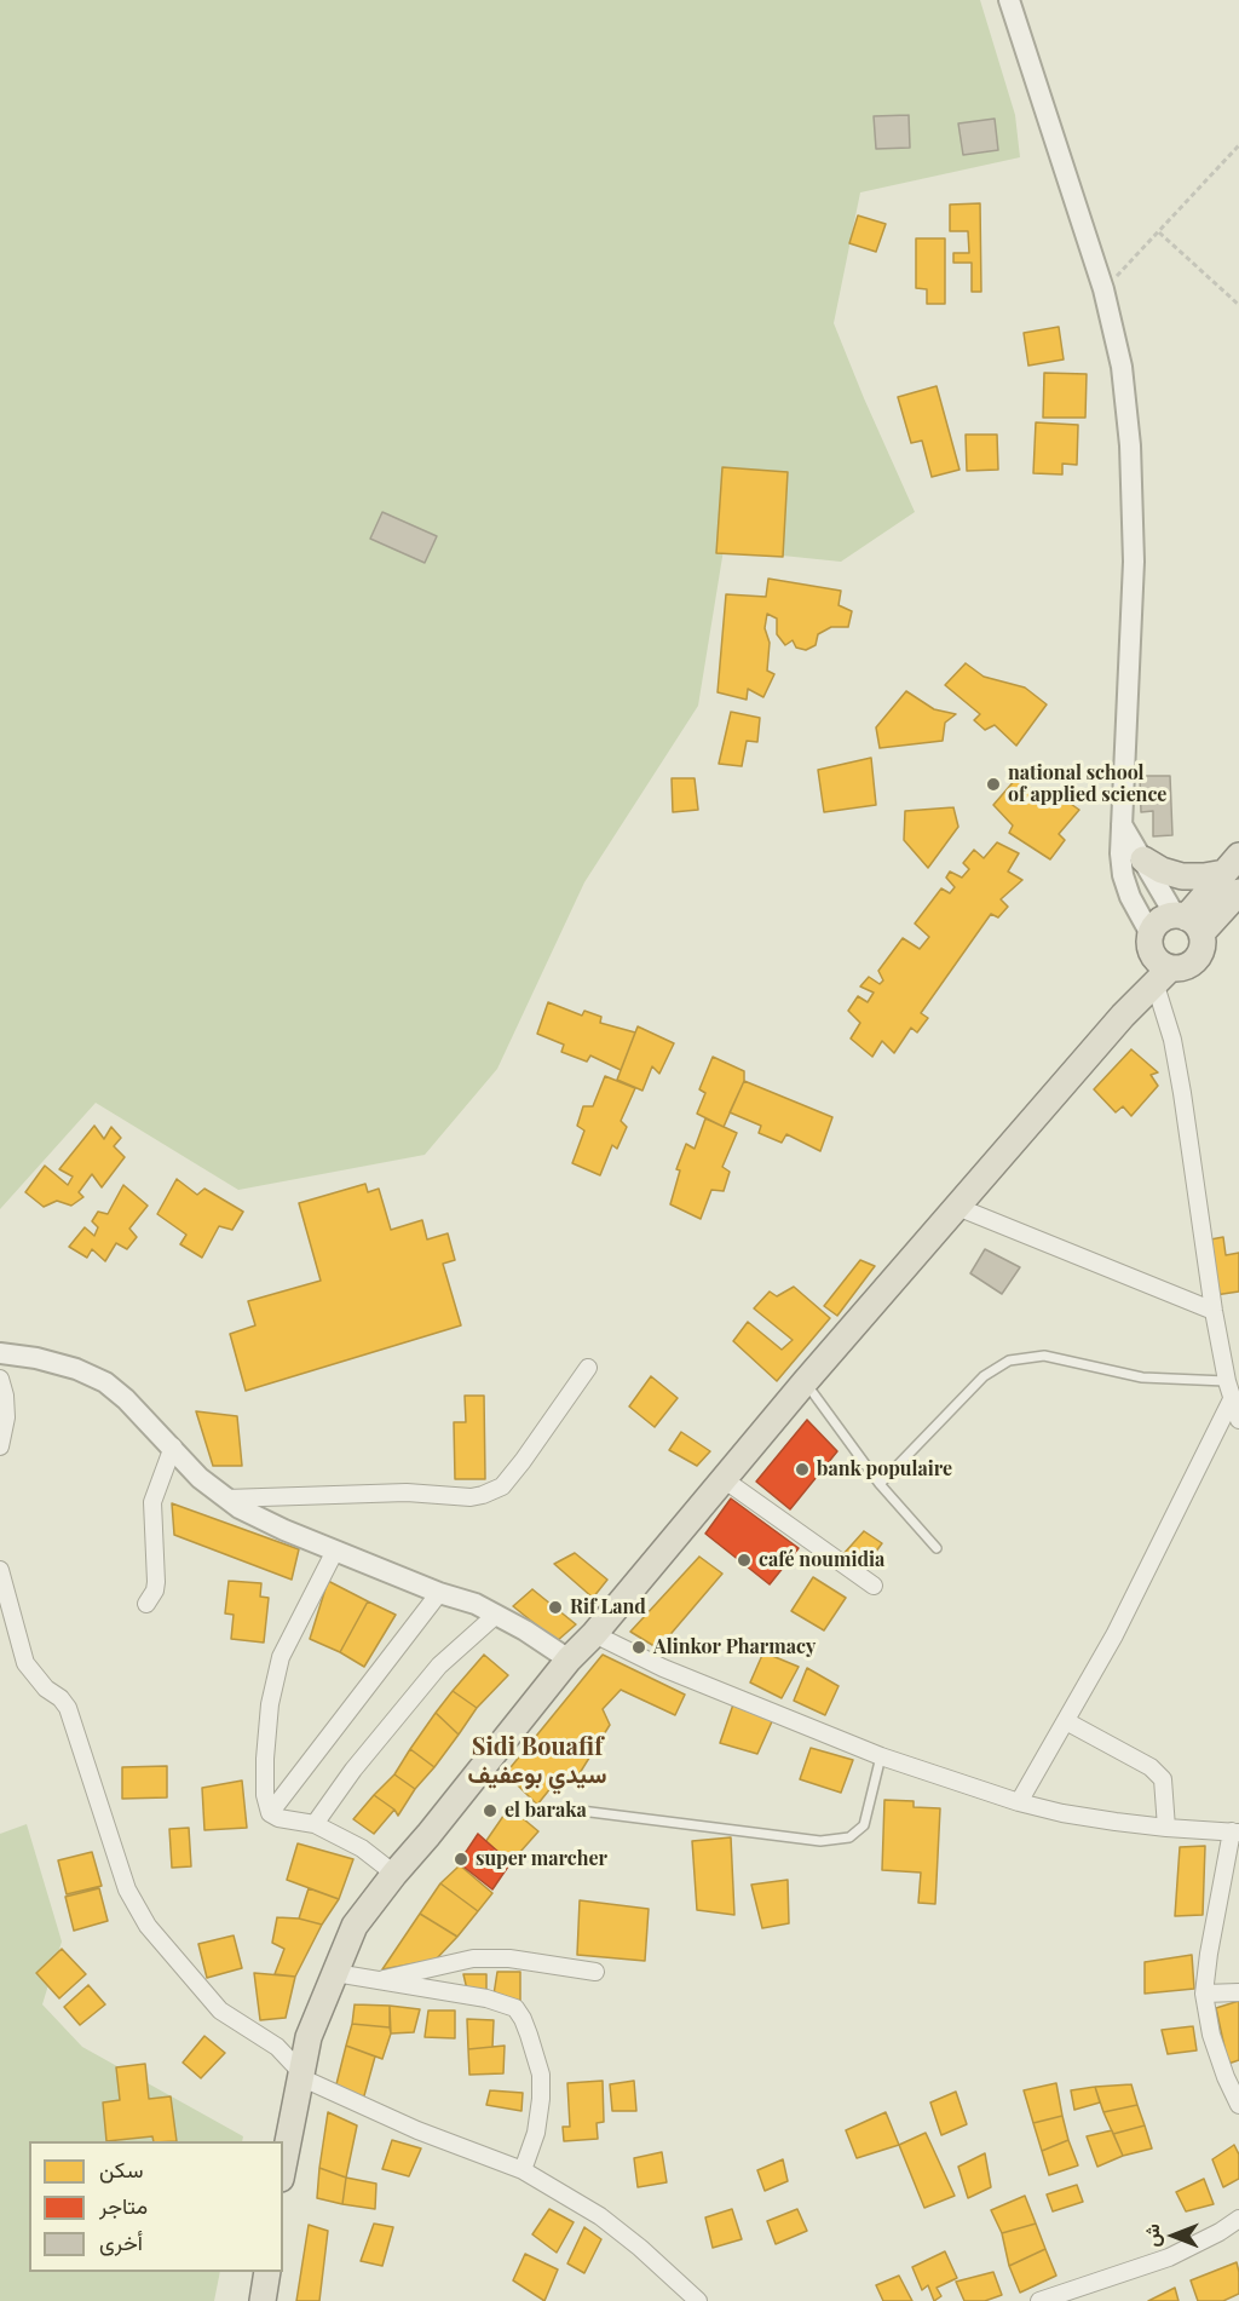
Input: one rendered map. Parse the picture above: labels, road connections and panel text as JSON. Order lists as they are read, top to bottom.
{
  "districts": ["Sidi Bouafif سيدي بوعفيف"],
  "places": [
    "national school of applied science",
    "bank populaire",
    "café noumidia",
    "Rif Land",
    "Alinkor Pharmacy",
    "el baraka",
    "super marcher"
  ],
  "legend": ["سكن", "متاجر", "أخرى"],
  "north": "left"
}
